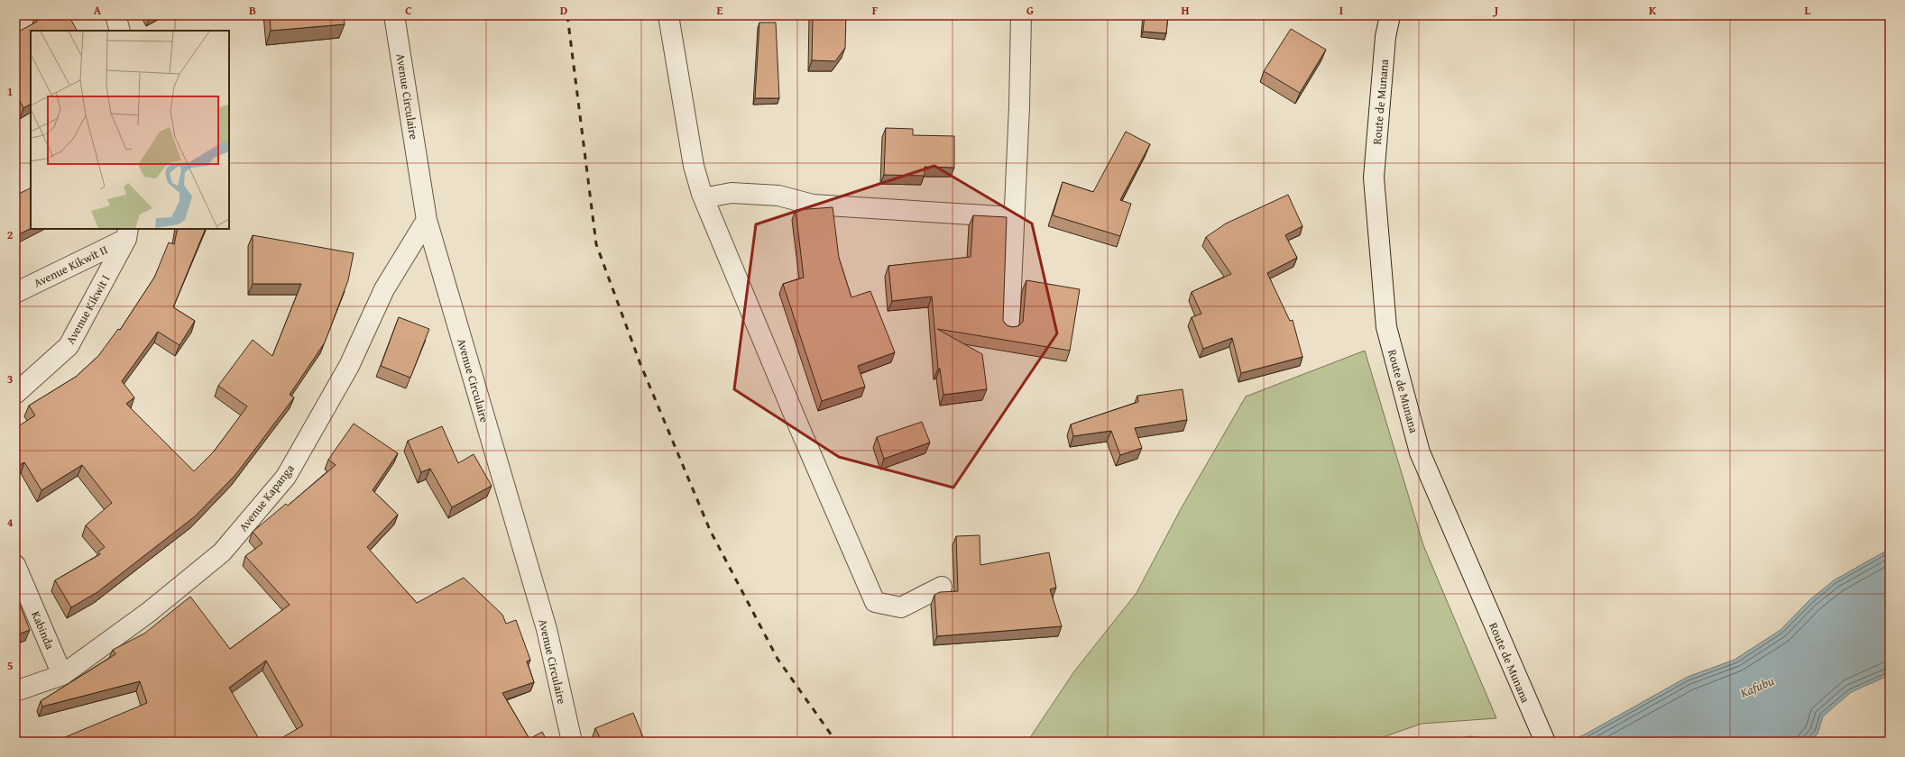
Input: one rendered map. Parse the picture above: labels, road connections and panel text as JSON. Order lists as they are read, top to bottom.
{
  "streets": {
    "street": [
      "Avenue Circulaire",
      "Route de Munana",
      "Avenue Kikwit II",
      "Avenue Kikwit I",
      "Avenue Kapanga",
      "Kabinda"
    ]
  },
  "crossings": [
    ["Avenue Circulaire", "Avenue Kapanga"],
    ["Avenue Kikwit II", "Avenue Kikwit I"],
    ["Avenue Kapanga", "Kabinda"]
  ],
  "water": ["Kafubu"],
  "grid": {
    "columns": [
      "A",
      "B",
      "C",
      "D",
      "E",
      "F",
      "G",
      "H",
      "I",
      "J",
      "K",
      "L"
    ],
    "rows": [
      "1",
      "2",
      "3",
      "4",
      "5"
    ]
  }
}
